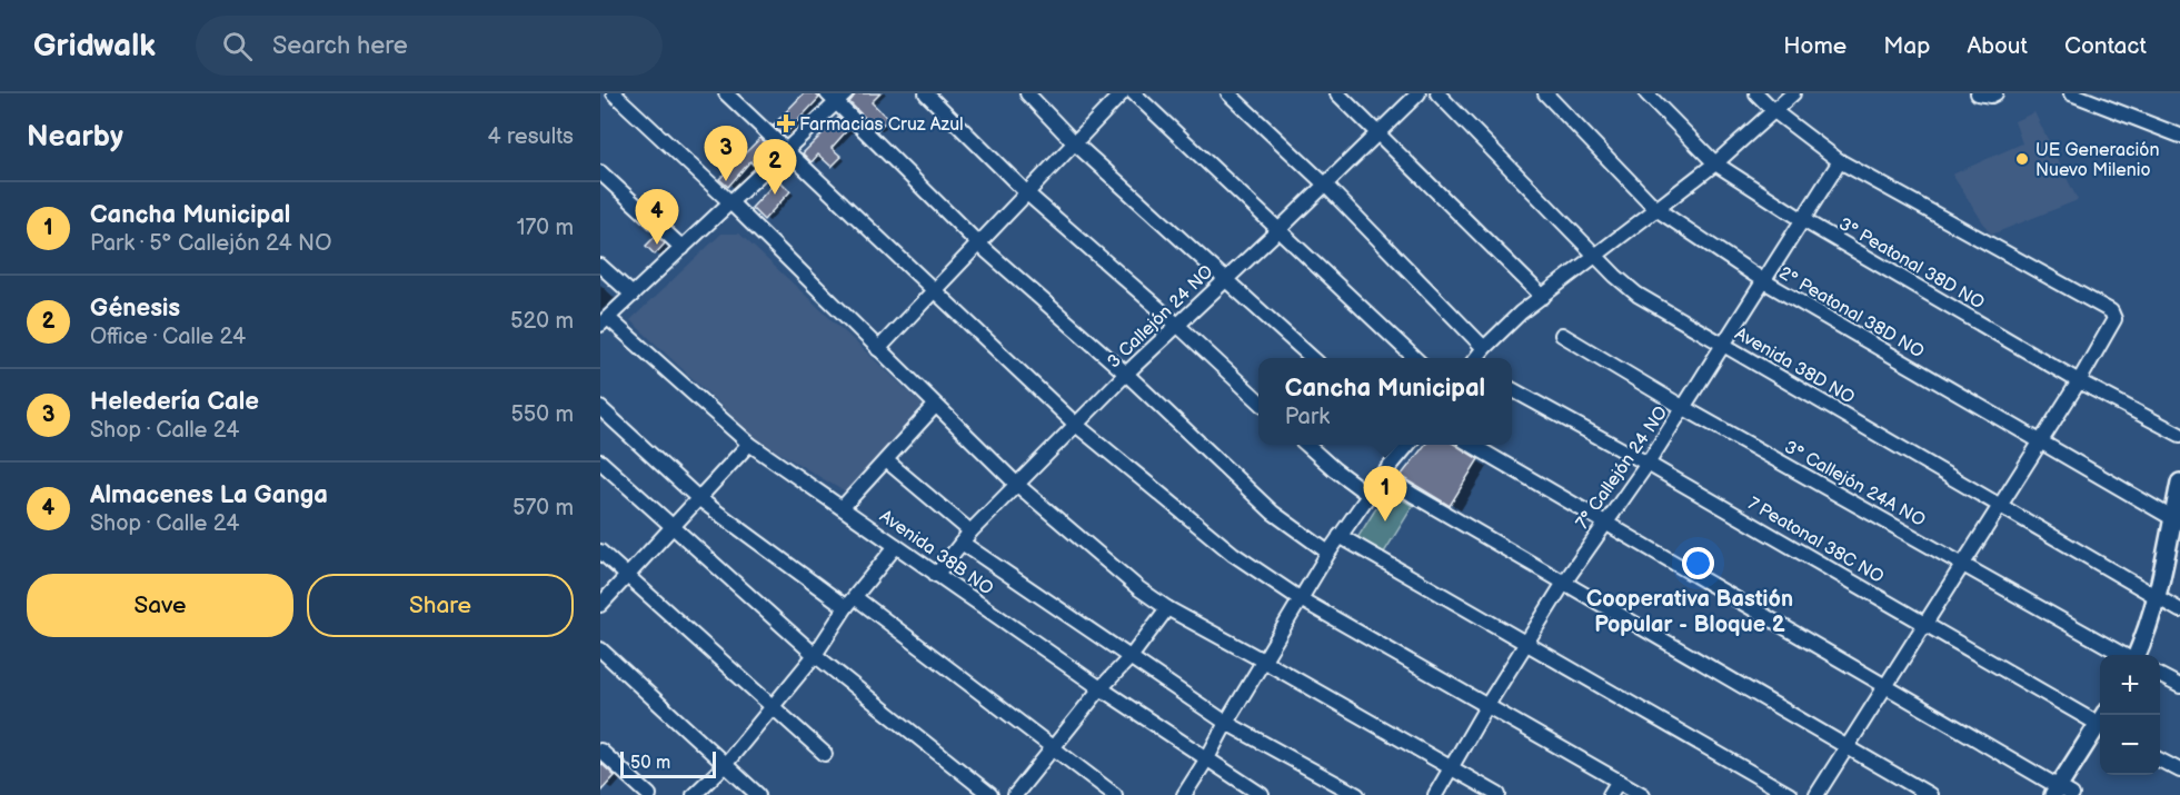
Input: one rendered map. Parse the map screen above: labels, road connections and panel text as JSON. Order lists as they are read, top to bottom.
{
  "streets": {
    "street": [
      "3° Peatonal 38D NO",
      "2° Peatonal 38D NO",
      "3 Callejón 24 NO",
      "Avenida 38D NO",
      "7° Callejón 24 NO",
      "3° Callejón 24A NO",
      "7 Peatonal 38C NO",
      "Avenida 38B NO"
    ]
  },
  "crossings": [
    ["3° Peatonal 38D NO", "7° Callejón 24 NO"],
    ["2° Peatonal 38D NO", "7° Callejón 24 NO"],
    ["3 Callejón 24 NO", "Avenida 38B NO"],
    ["Avenida 38D NO", "7° Callejón 24 NO"],
    ["7° Callejón 24 NO", "3° Callejón 24A NO"],
    ["7° Callejón 24 NO", "7 Peatonal 38C NO"]
  ],
  "districts": ["Cooperativa Bastión Popular - Bloque 2"],
  "places": {
    "health": ["Farmacias Cruz Azul"],
    "other": ["UE Generación Nuevo Milenio"]
  },
  "scale_bar": "50 m",
  "page": {
    "header": "Gridwalk",
    "search": "Search here",
    "nav": [
      "Home",
      "Map",
      "About",
      "Contact"
    ],
    "heading": ["Nearby", "4 results"],
    "pins": [
      "3",
      "2",
      "4",
      "1"
    ],
    "list": [
      {
        "mark": "1",
        "name": "Cancha Municipal",
        "note": "Park · 5° Callejón 24 NO",
        "value": "170 m"
      },
      {
        "mark": "2",
        "name": "Génesis",
        "note": "Office · Calle 24",
        "value": "520 m"
      },
      {
        "mark": "3",
        "name": "Heledería Cale",
        "note": "Shop · Calle 24",
        "value": "550 m"
      },
      {
        "mark": "4",
        "name": "Almacenes La Ganga",
        "note": "Shop · Calle 24",
        "value": "570 m"
      }
    ],
    "popup": ["Cancha Municipal", "Park"],
    "buttons": ["Save", "Share"],
    "map_buttons": ["+", "−"],
    "scale": "50 m"
  }
}
